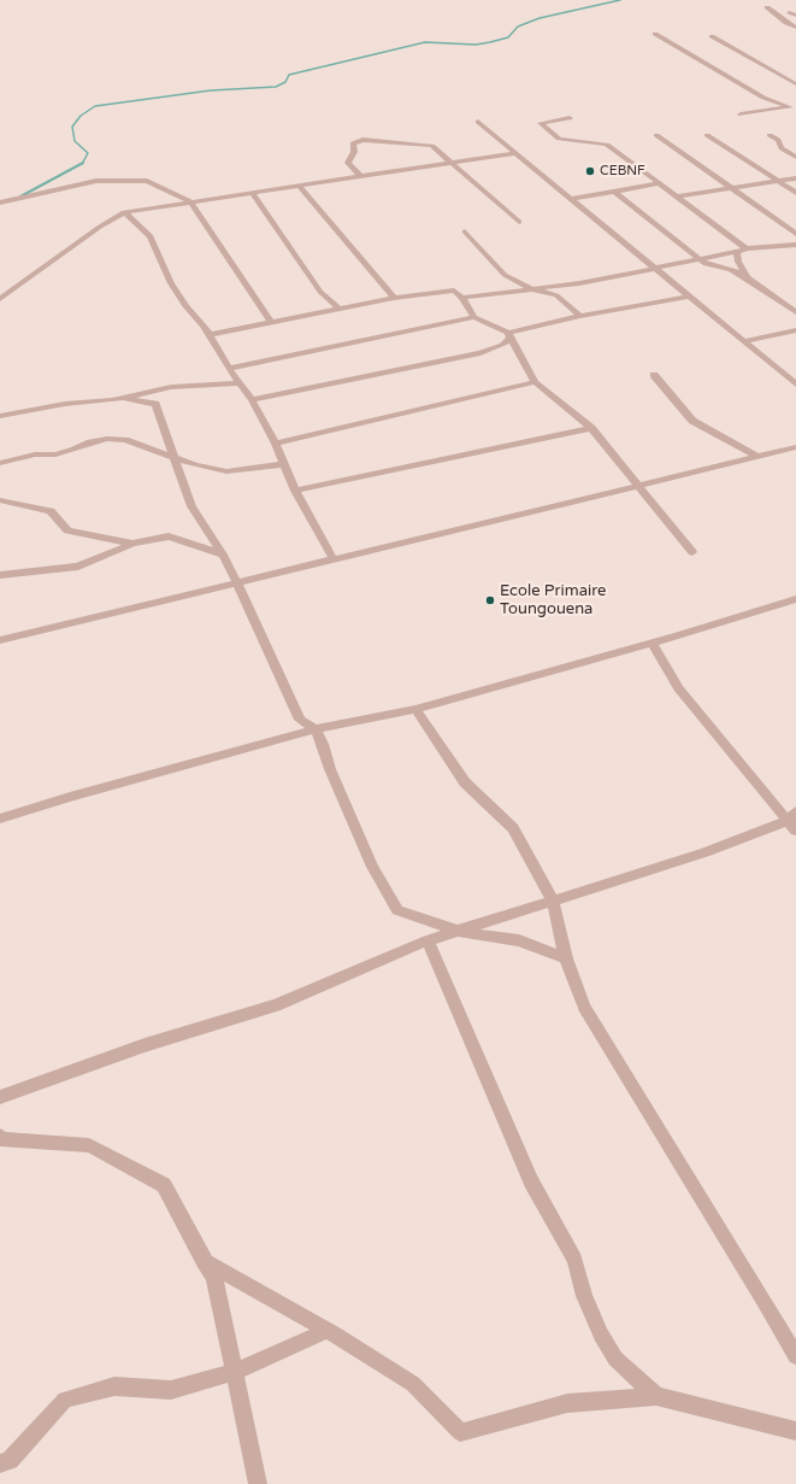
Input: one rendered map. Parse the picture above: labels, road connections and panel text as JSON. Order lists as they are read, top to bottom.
{
  "places": ["CEBNF", "Ecole Primaire Toungouena"]
}
